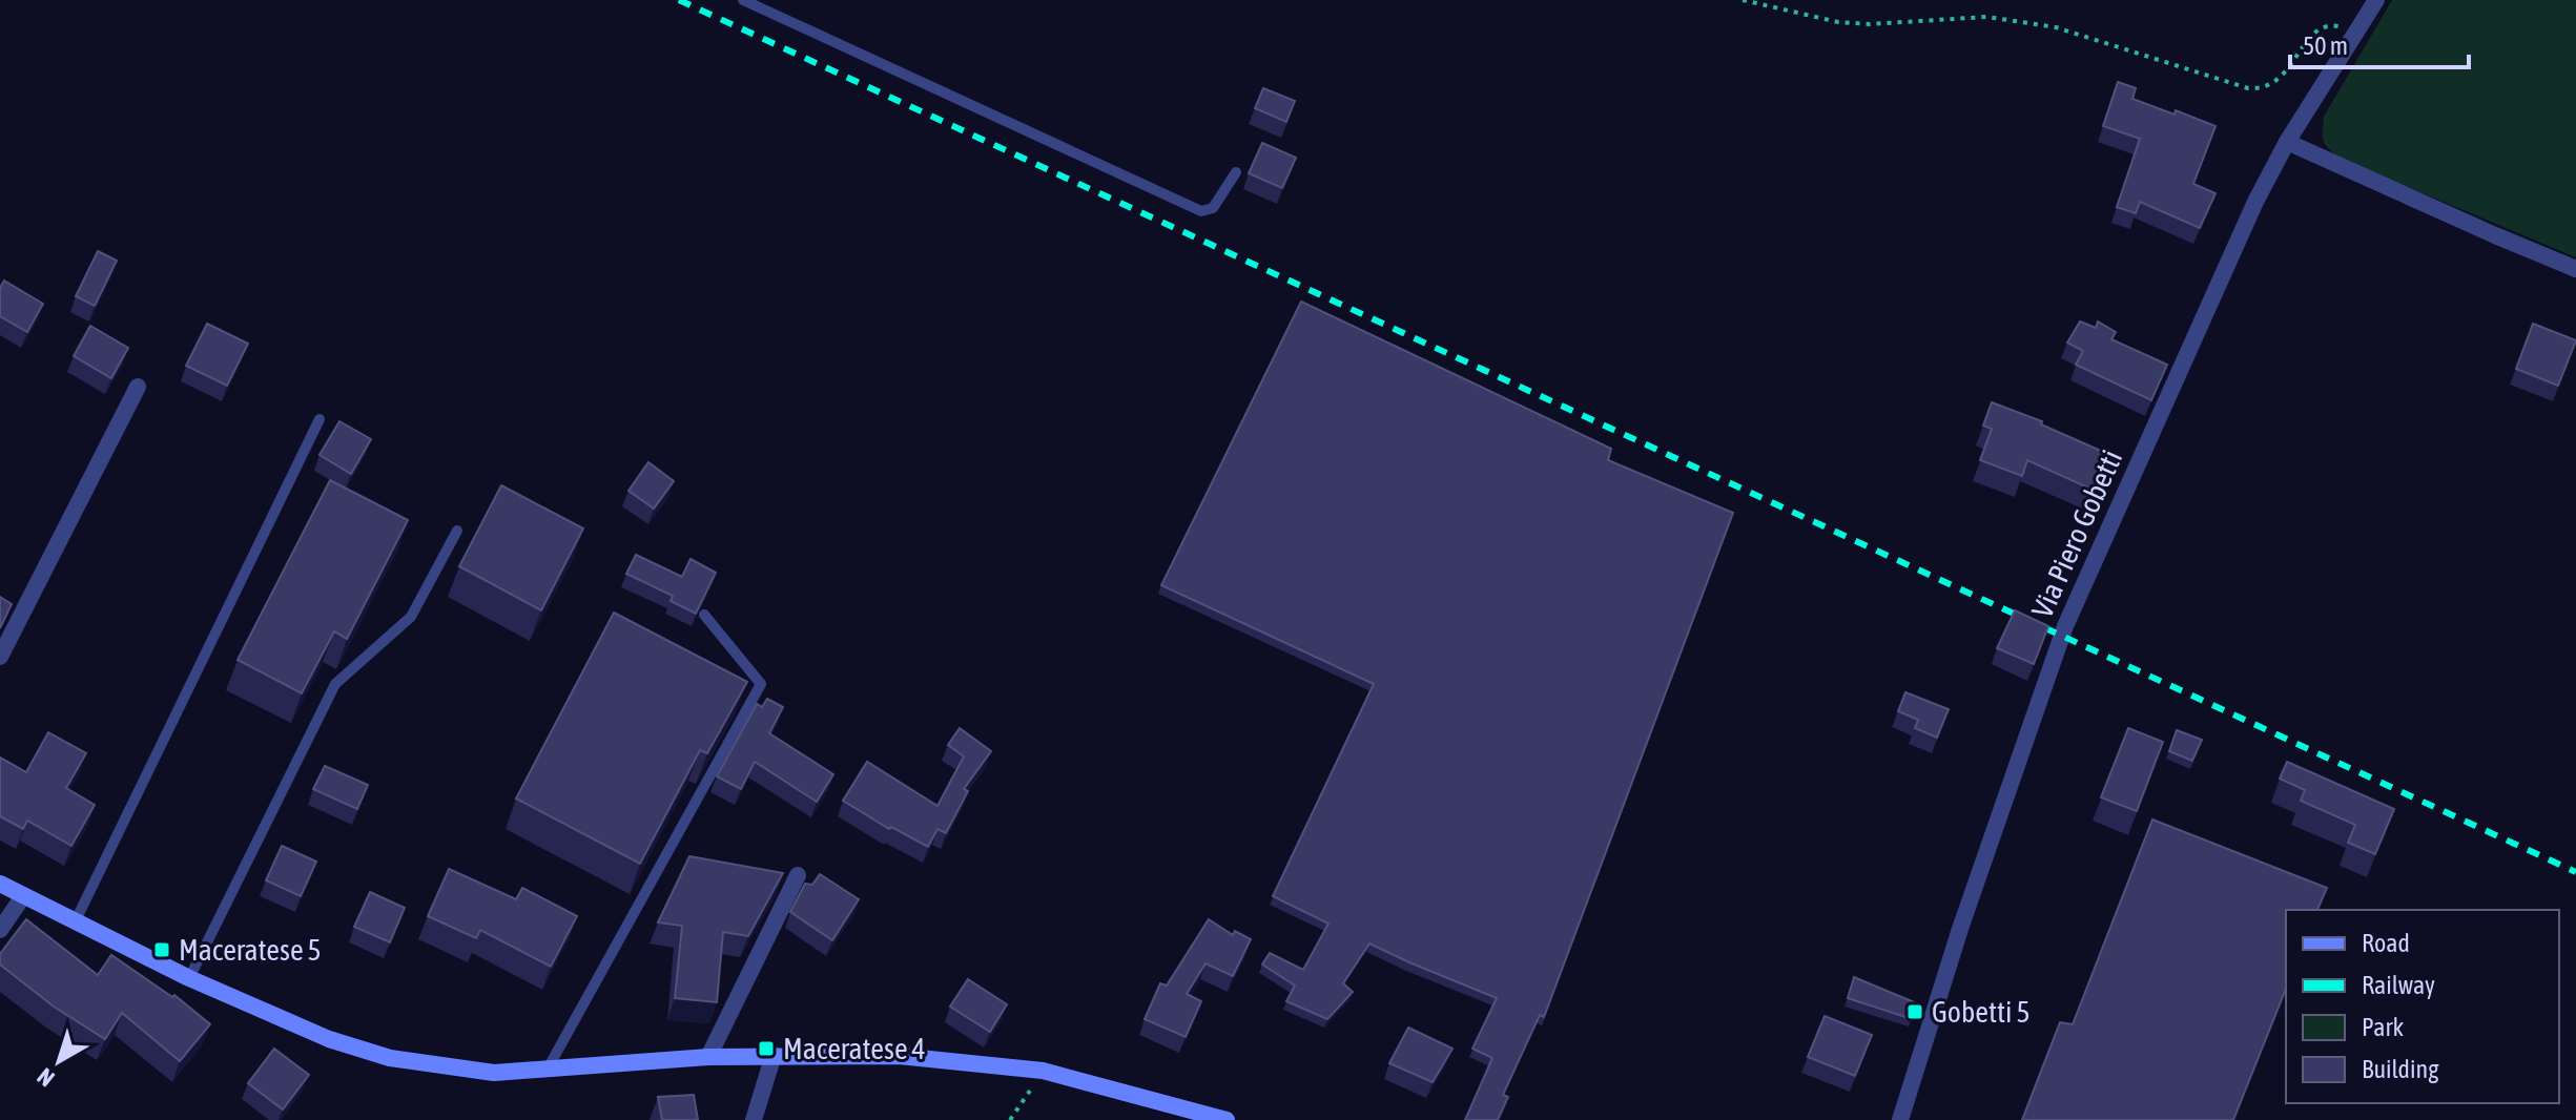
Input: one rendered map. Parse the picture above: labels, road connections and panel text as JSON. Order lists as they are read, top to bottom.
{
  "streets": {
    "street": ["Via Piero Gobetti"]
  },
  "places": {
    "transit": ["Maceratese 5", "Gobetti 5", "Maceratese 4"]
  },
  "legend": [
    "Road",
    "Railway",
    "Park",
    "Building"
  ],
  "scale_bar": "50 m",
  "north": "bottom left"
}
